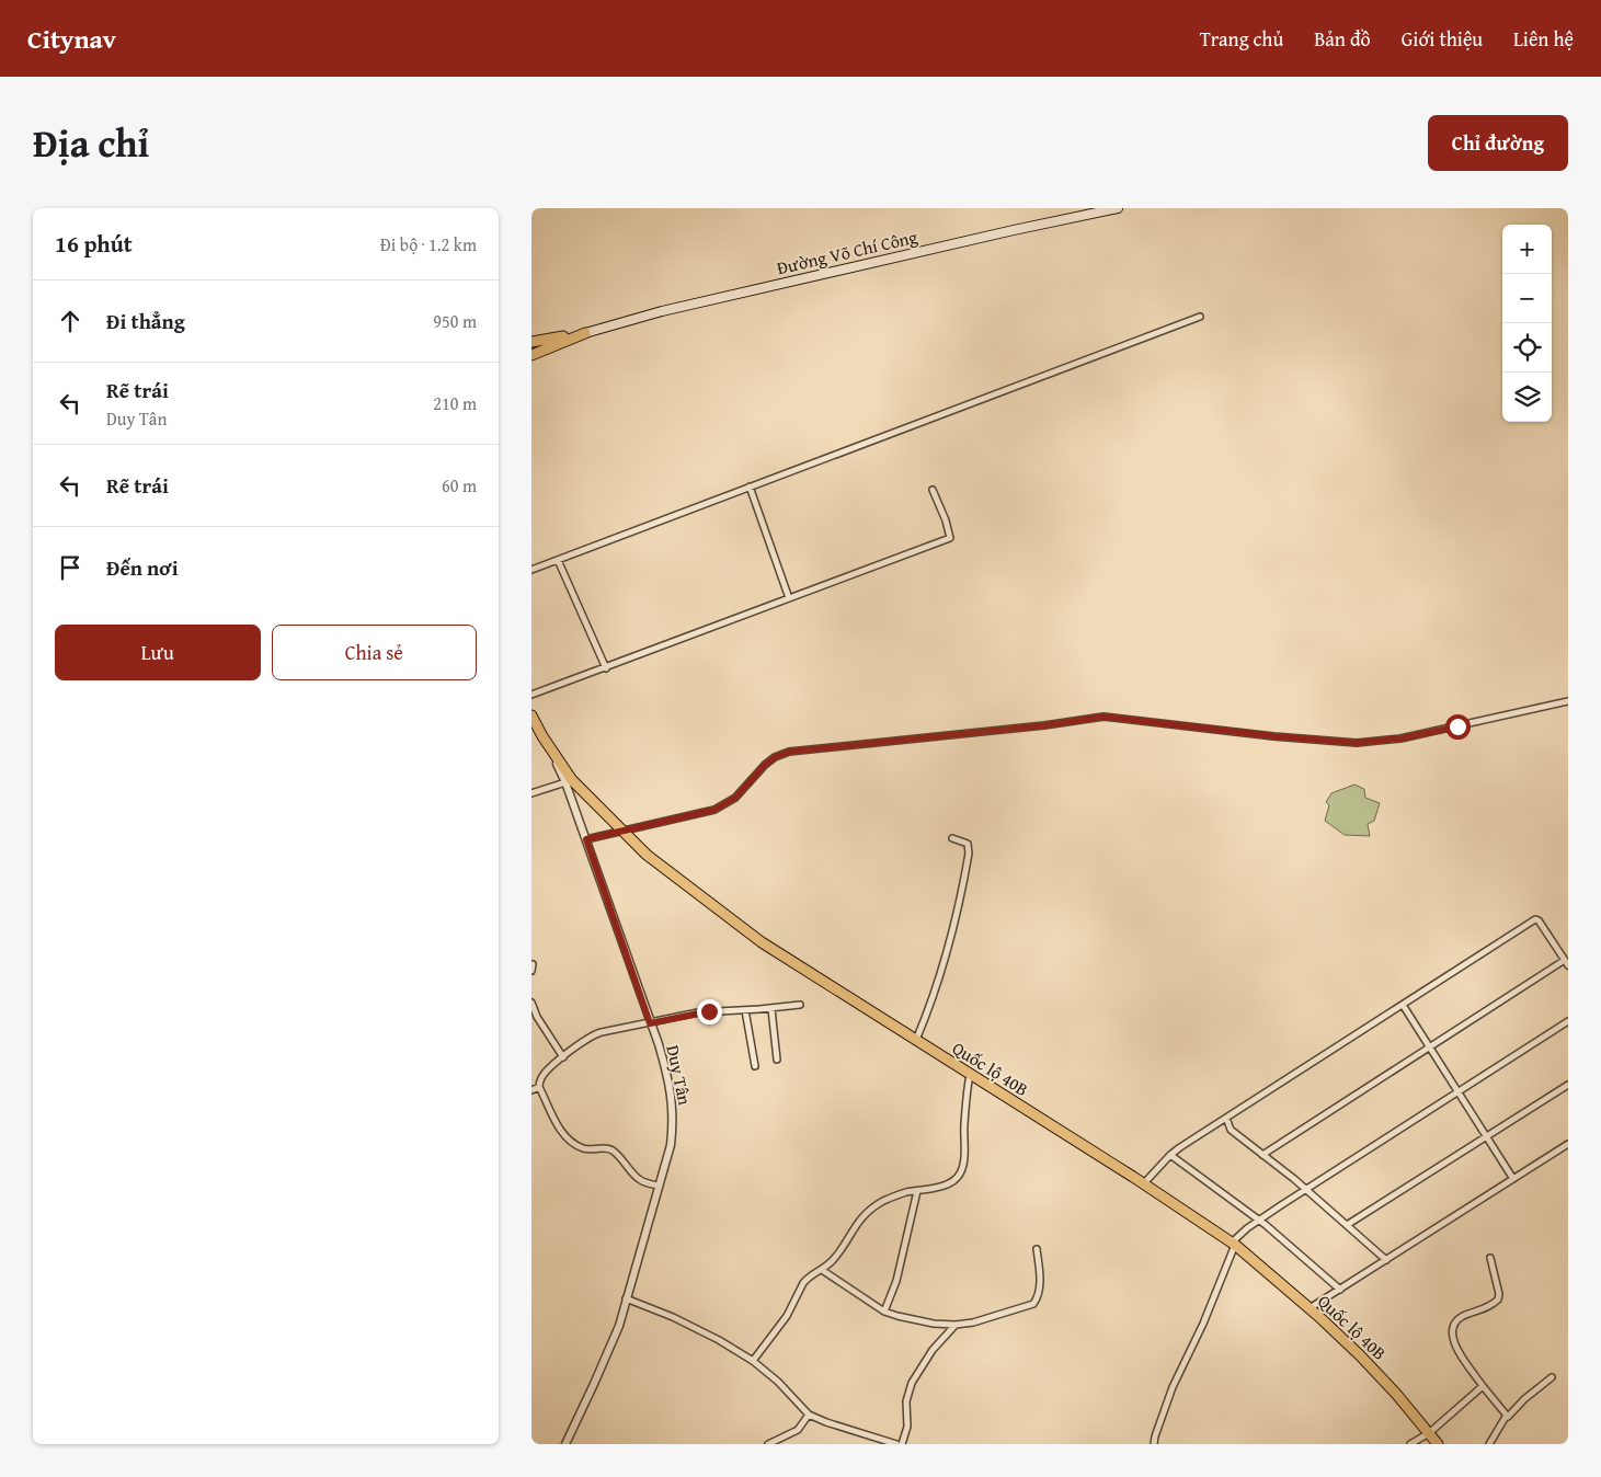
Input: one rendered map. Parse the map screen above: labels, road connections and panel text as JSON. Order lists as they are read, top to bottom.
{
  "streets": {
    "main road": ["Đường Võ Chí Công", "Quốc lộ 40B"],
    "street": ["Duy Tân"]
  },
  "crossings": [
    ["Quốc lộ 40B", "Duy Tân"]
  ],
  "page": {
    "header": "Citynav",
    "nav": [
      "Trang chủ",
      "Bản đồ",
      "Giới thiệu",
      "Liên hệ"
    ],
    "title": "Địa chỉ",
    "buttons": [
      "Chỉ đường",
      ["Lưu", "Chia sẻ"]
    ],
    "heading": ["16 phút", "Đi bộ · 1.2 km"],
    "map_buttons": ["+", "−"],
    "list": [
      ["Đi thẳng", "950 m"],
      ["Rẽ trái", "Duy Tân", "210 m"],
      ["Rẽ trái", "60 m"],
      "Đến nơi"
    ]
  }
}
